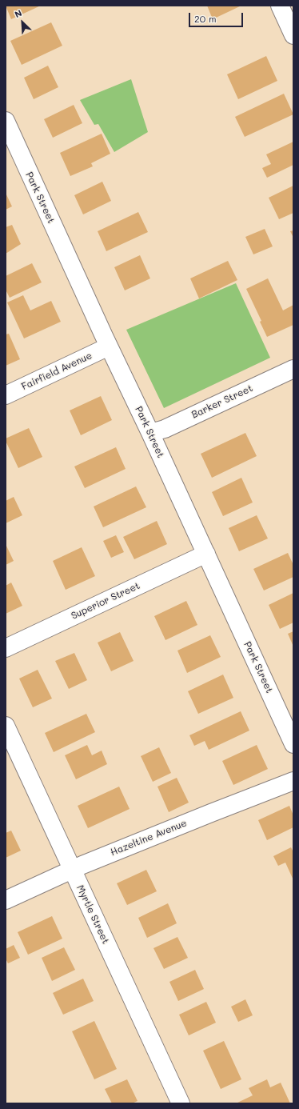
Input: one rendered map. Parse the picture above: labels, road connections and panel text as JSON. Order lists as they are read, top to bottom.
{
  "streets": {
    "street": [
      "Park Street",
      "Fairfield Avenue",
      "Barker Street",
      "Superior Street",
      "Hazeltine Avenue",
      "Myrtle Street"
    ]
  },
  "crossings": [
    ["Park Street", "Fairfield Avenue"],
    ["Park Street", "Barker Street"],
    ["Park Street", "Superior Street"],
    ["Hazeltine Avenue", "Myrtle Street"]
  ],
  "scale_bar": "20 m",
  "north": "top left"
}
